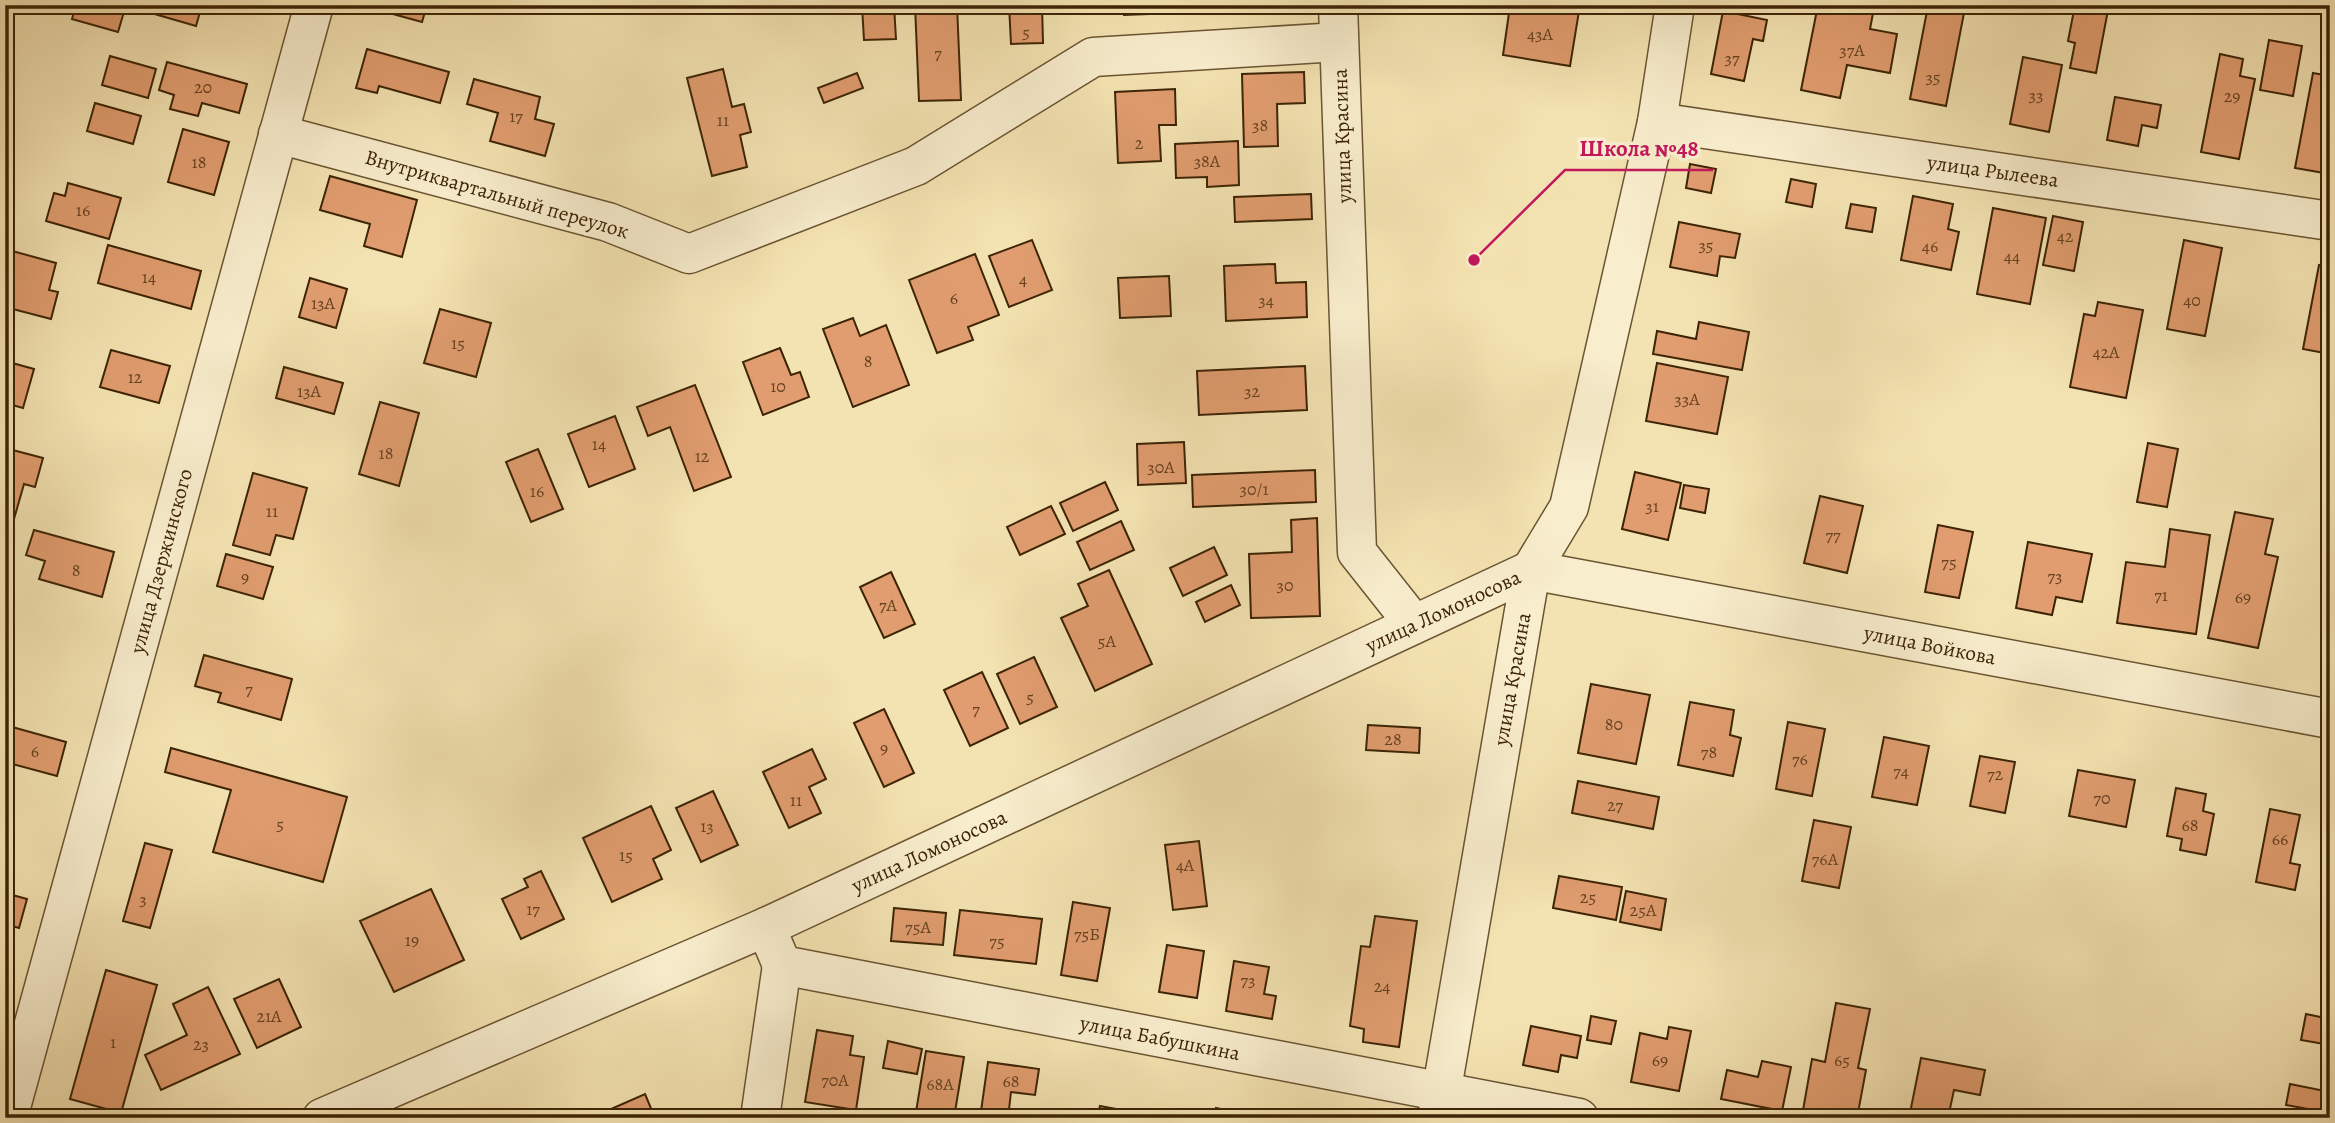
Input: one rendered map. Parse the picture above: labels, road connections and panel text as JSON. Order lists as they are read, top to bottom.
{
  "streets": {
    "street": [
      "улица Красина",
      "улица Рылеева",
      "Внутриквартальный переулок",
      "улица Дзержинского",
      "улица Ломоносова",
      "улица Войкова",
      "улица Бабушкина"
    ]
  },
  "crossings": [
    ["улица Красина", "улица Рылеева"],
    ["улица Красина", "Внутриквартальный переулок"],
    ["улица Красина", "улица Ломоносова"],
    ["улица Красина", "улица Войкова"],
    ["улица Красина", "улица Бабушкина"],
    ["Внутриквартальный переулок", "улица Дзержинского"],
    ["улица Ломоносова", "улица Войкова"]
  ],
  "places": ["Школа №48"],
  "house_numbers": [
    "5",
    "43А",
    "37А",
    "7",
    "37",
    "35",
    "20",
    "33",
    "29",
    "17",
    "11",
    "38",
    "2",
    "38А",
    "18",
    "16",
    "42",
    "35",
    "46",
    "44",
    "14",
    "4",
    "6",
    "34",
    "40",
    "13А",
    "15",
    "42А",
    "8",
    "12",
    "10",
    "13А",
    "32",
    "33А",
    "14",
    "18",
    "12",
    "30А",
    "30/1",
    "16",
    "31",
    "11",
    "77",
    "75",
    "8",
    "73",
    "9",
    "30",
    "71",
    "69",
    "7А",
    "5А",
    "7",
    "5",
    "7",
    "80",
    "28",
    "9",
    "6",
    "78",
    "76",
    "74",
    "72",
    "70",
    "11",
    "27",
    "5",
    "68",
    "13",
    "66",
    "15",
    "76А",
    "4А",
    "25",
    "3",
    "17",
    "25А",
    "75А",
    "75Б",
    "19",
    "75",
    "73",
    "24",
    "21А",
    "1",
    "23",
    "69",
    "65",
    "70А",
    "68",
    "68А"
  ]
}
